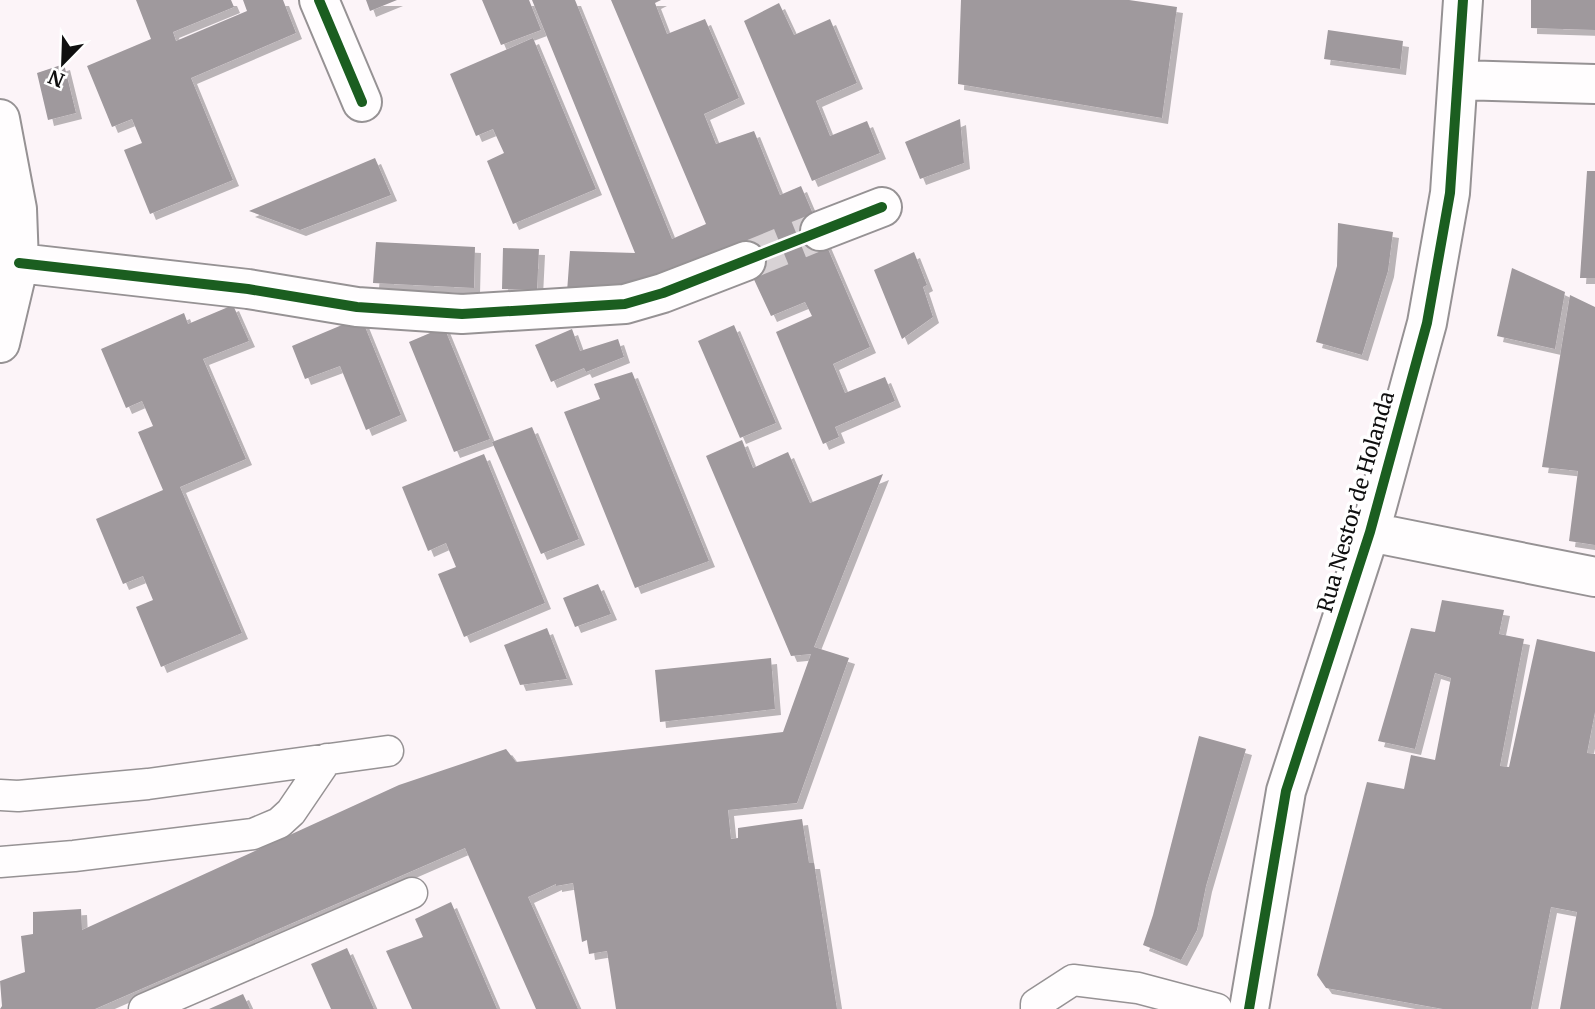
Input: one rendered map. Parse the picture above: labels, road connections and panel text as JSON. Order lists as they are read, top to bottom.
{
  "streets": {
    "street": ["Rua Nestor de Holanda"]
  },
  "north": "bottom left"
}
